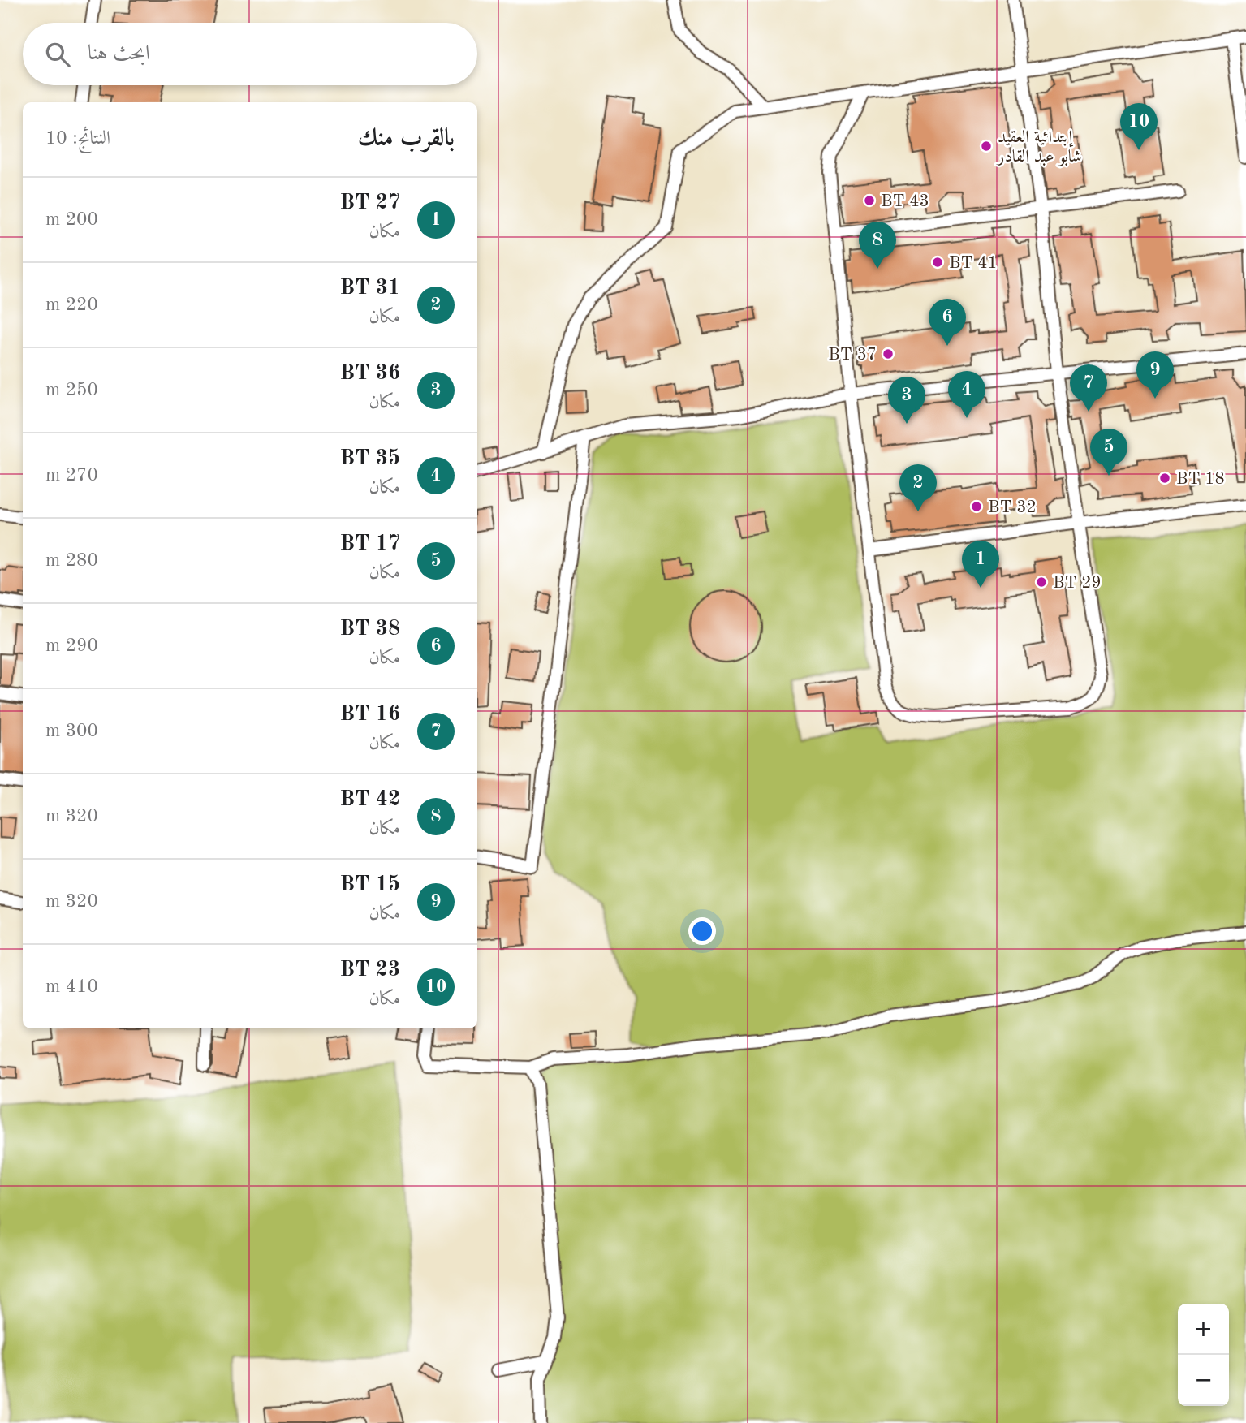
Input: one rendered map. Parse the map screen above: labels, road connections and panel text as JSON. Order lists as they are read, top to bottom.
{
  "places": [
    "إبتدائية العقيد شابو عبد القادر",
    "BT 43",
    "BT 41",
    "BT 37",
    "BT 18",
    "BT 32",
    "BT 29"
  ],
  "page": {
    "search": "ابحث هنا",
    "heading": ["بالقرب منك", "النتائج: 10"],
    "pins": [
      "10",
      "8",
      "6",
      "9",
      "7",
      "4",
      "3",
      "5",
      "2",
      "1"
    ],
    "list": [
      {
        "mark": "1",
        "name": "BT 27",
        "note": "مكان",
        "value": "200 m"
      },
      {
        "mark": "2",
        "name": "BT 31",
        "note": "مكان",
        "value": "220 m"
      },
      {
        "mark": "3",
        "name": "BT 36",
        "note": "مكان",
        "value": "250 m"
      },
      {
        "mark": "4",
        "name": "BT 35",
        "note": "مكان",
        "value": "270 m"
      },
      {
        "mark": "5",
        "name": "BT 17",
        "note": "مكان",
        "value": "280 m"
      },
      {
        "mark": "6",
        "name": "BT 38",
        "note": "مكان",
        "value": "290 m"
      },
      {
        "mark": "7",
        "name": "BT 16",
        "note": "مكان",
        "value": "300 m"
      },
      {
        "mark": "8",
        "name": "BT 42",
        "note": "مكان",
        "value": "320 m"
      },
      {
        "mark": "9",
        "name": "BT 15",
        "note": "مكان",
        "value": "320 m"
      },
      {
        "mark": "10",
        "name": "BT 23",
        "note": "مكان",
        "value": "410 m"
      }
    ],
    "map_buttons": ["+", "−"]
  }
}
